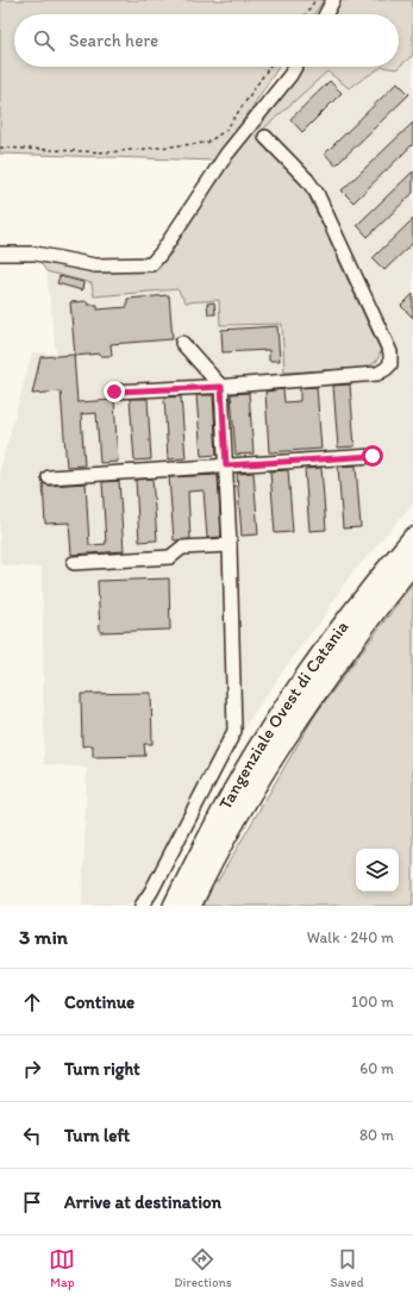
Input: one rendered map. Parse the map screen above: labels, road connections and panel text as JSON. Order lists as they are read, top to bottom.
{
  "streets": {
    "highway": ["Tangenziale Ovest di Catania"]
  },
  "page": {
    "search": "Search here",
    "heading": ["3 min", "Walk · 240 m"],
    "list": [
      ["Continue", "100 m"],
      ["Turn right", "60 m"],
      ["Turn left", "80 m"],
      "Arrive at destination"
    ],
    "nav": ["Map", "Directions", "Saved"]
  }
}
